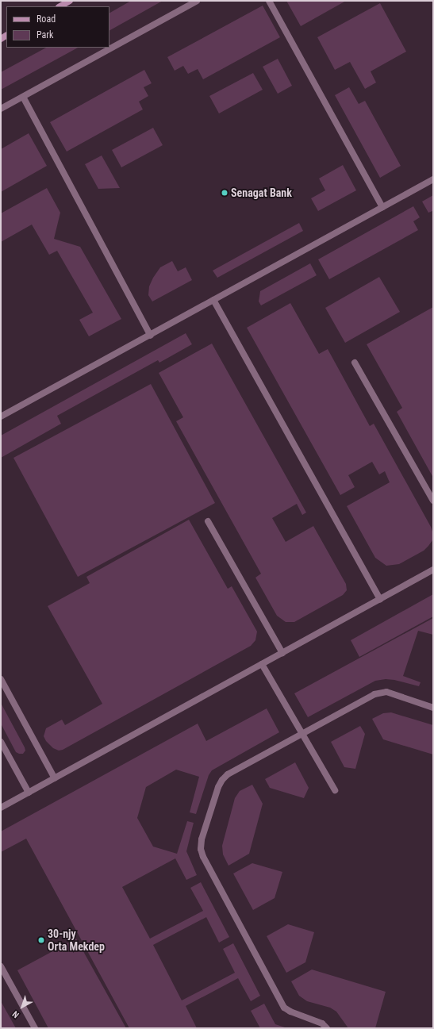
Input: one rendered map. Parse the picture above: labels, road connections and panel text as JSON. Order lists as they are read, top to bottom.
{
  "places": ["Senagat Bank", "30-njy Orta Mekdep"],
  "legend": ["Road", "Park"],
  "north": "bottom left"
}
